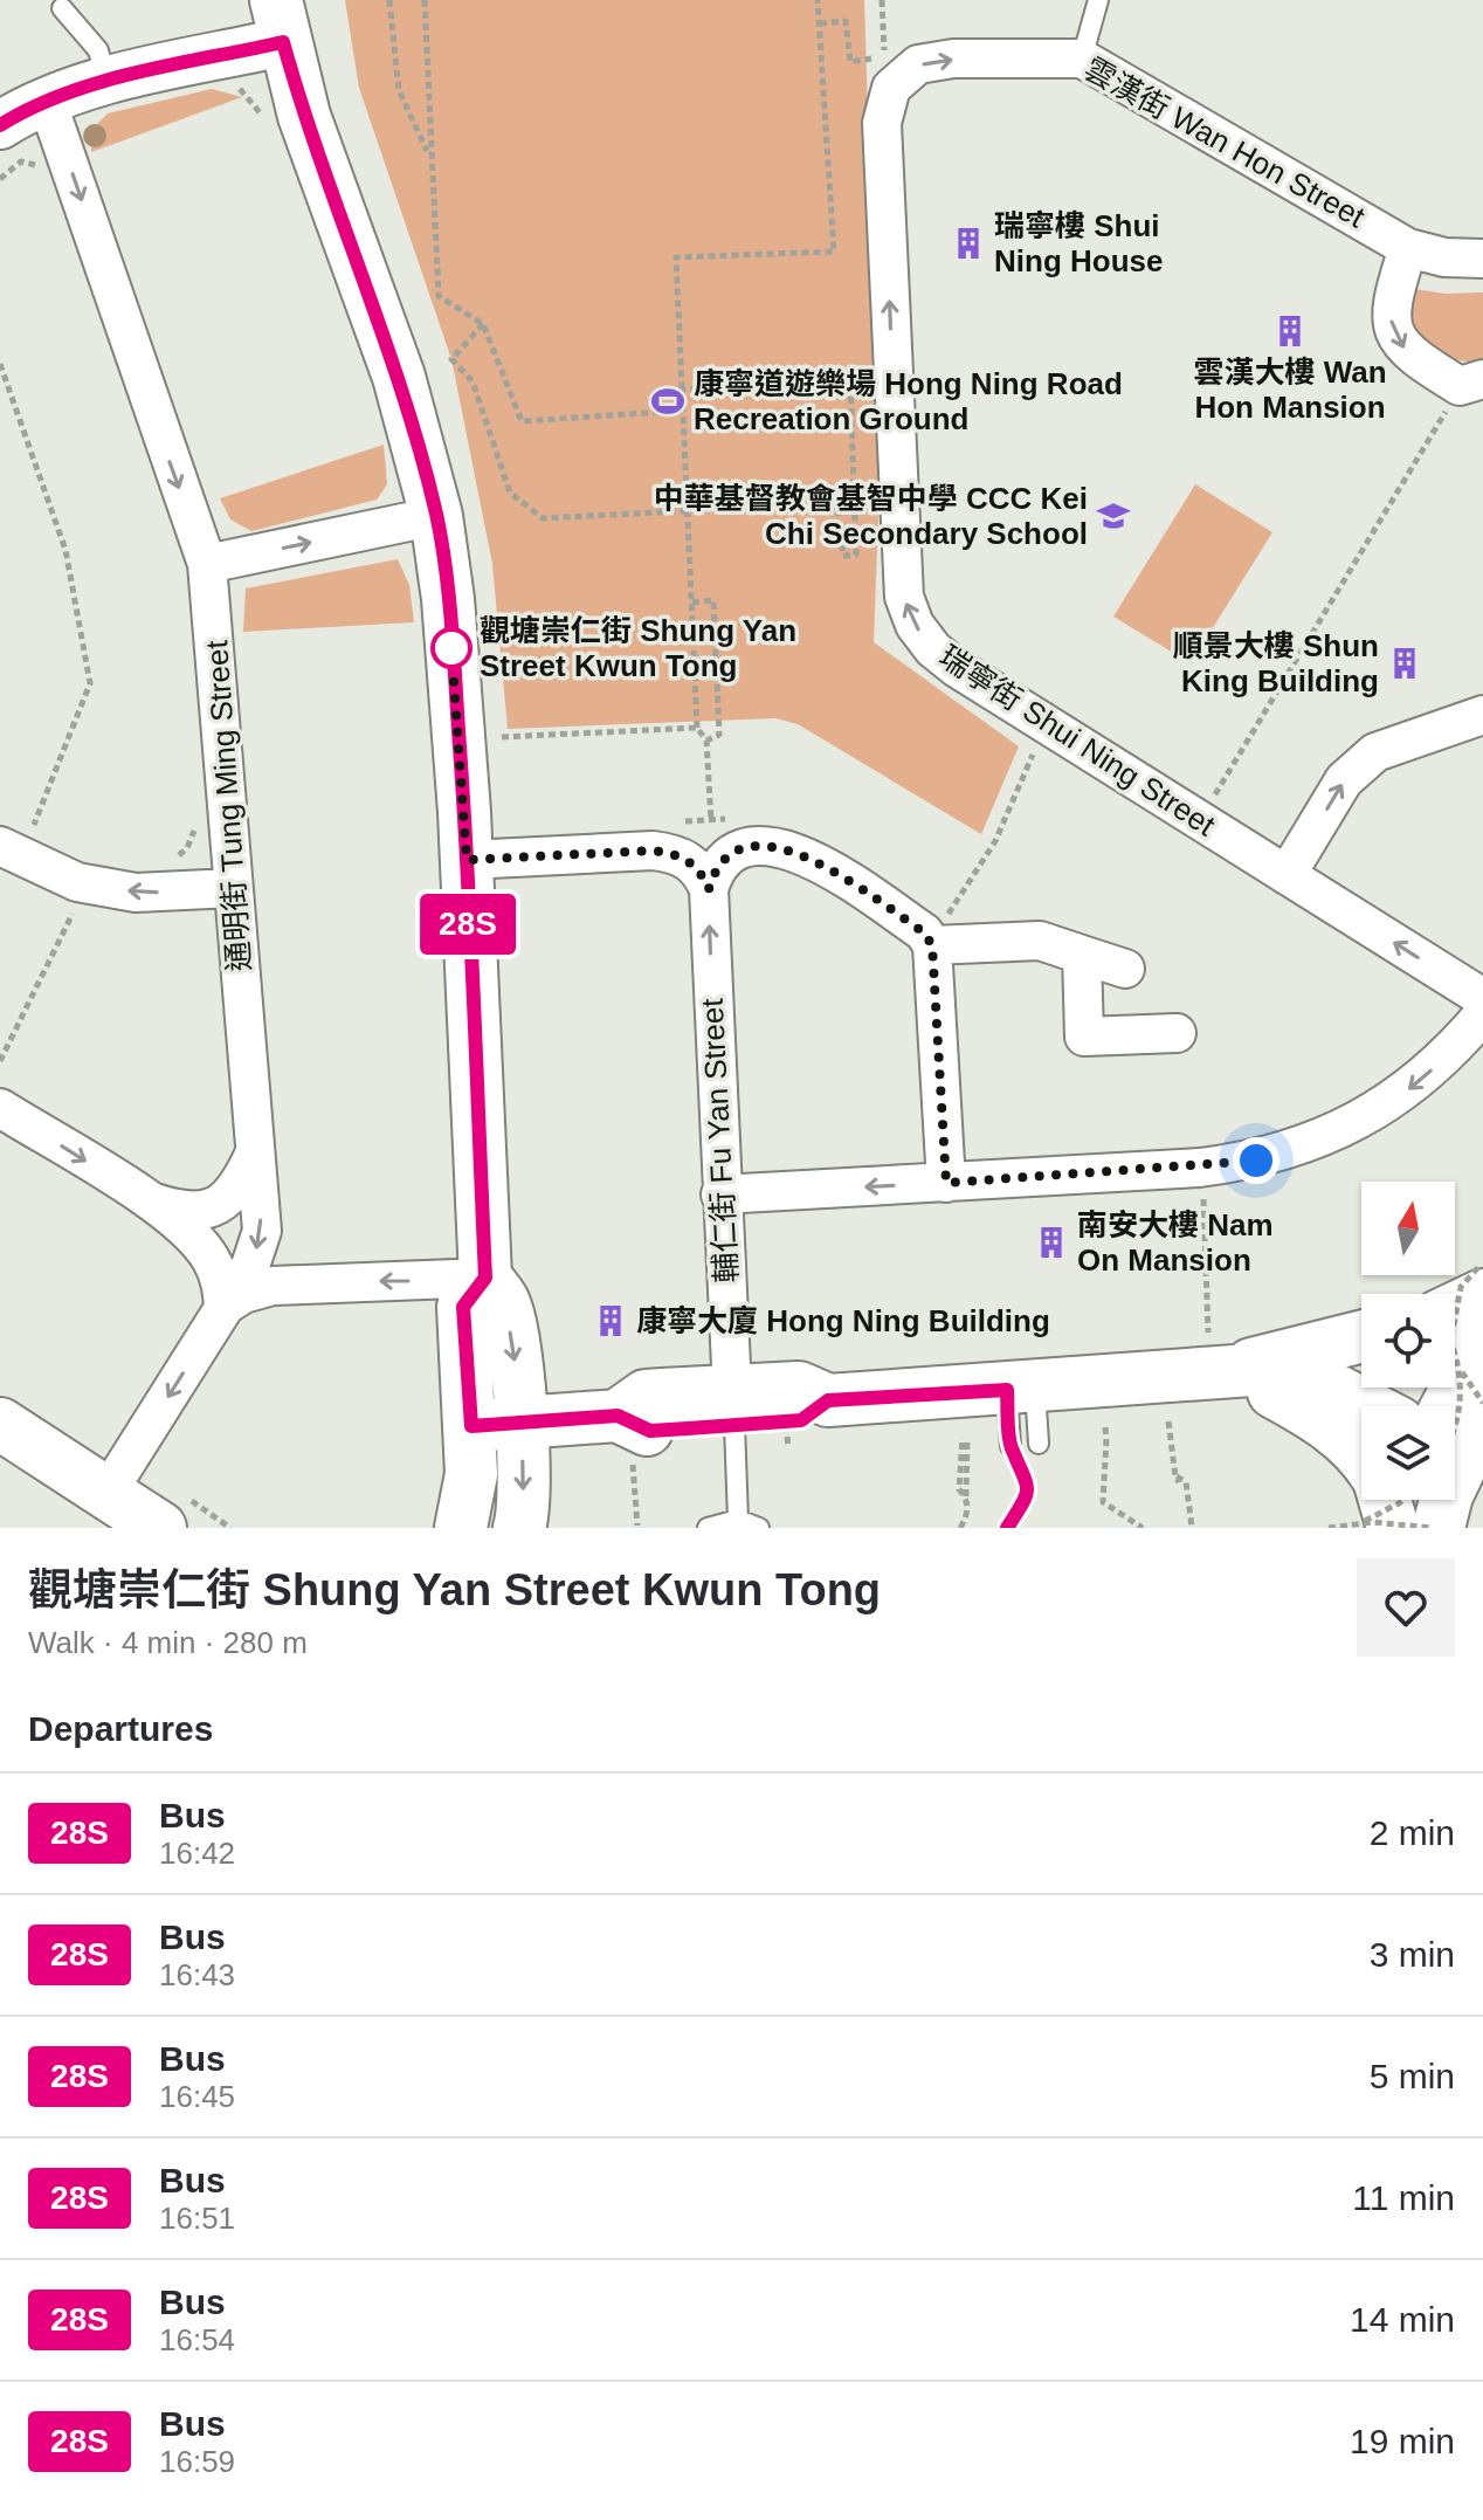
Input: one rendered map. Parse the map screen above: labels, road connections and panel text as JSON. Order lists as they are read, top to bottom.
{
  "streets": {
    "street": [
      "雲漢街 Wan Hon Street",
      "瑞寧街 Shui Ning Street",
      "通明街 Tung Ming Street",
      "輔仁街 Fu Yan Street"
    ]
  },
  "crossings": [
    ["雲漢街 Wan Hon Street", "瑞寧街 Shui Ning Street"]
  ],
  "one_way": ["瑞寧街 Shui Ning Street", "通明街 Tung Ming Street"],
  "places": {
    "building": [
      "瑞寧樓 Shui Ning House",
      "雲漢大樓 Wan Hon Mansion",
      "順景大樓 Shun King Building",
      "南安大樓 Nam On Mansion",
      "康寧大廈 Hong Ning Building"
    ],
    "sports": ["康寧道遊樂場 Hong Ning Road Recreation Ground"],
    "school or university": ["中華基督教會基智中學 CCC Kei Chi Secondary School"],
    "other": ["觀塘崇仁街 Shung Yan Street Kwun Tong"]
  },
  "lines": ["bus line 28S"],
  "north": "top",
  "page": {
    "on_map": "28S",
    "heading": [
      ["觀塘崇仁街 Shung Yan Street Kwun Tong", "Walk · 4 min · 280 m"],
      "Departures"
    ],
    "list": [
      {
        "mark": "28S",
        "name": "Bus",
        "note": "16:42",
        "value": "2 min"
      },
      {
        "mark": "28S",
        "name": "Bus",
        "note": "16:43",
        "value": "3 min"
      },
      {
        "mark": "28S",
        "name": "Bus",
        "note": "16:45",
        "value": "5 min"
      },
      {
        "mark": "28S",
        "name": "Bus",
        "note": "16:51",
        "value": "11 min"
      },
      {
        "mark": "28S",
        "name": "Bus",
        "note": "16:54",
        "value": "14 min"
      },
      {
        "mark": "28S",
        "name": "Bus",
        "note": "16:59",
        "value": "19 min"
      }
    ]
  }
}
